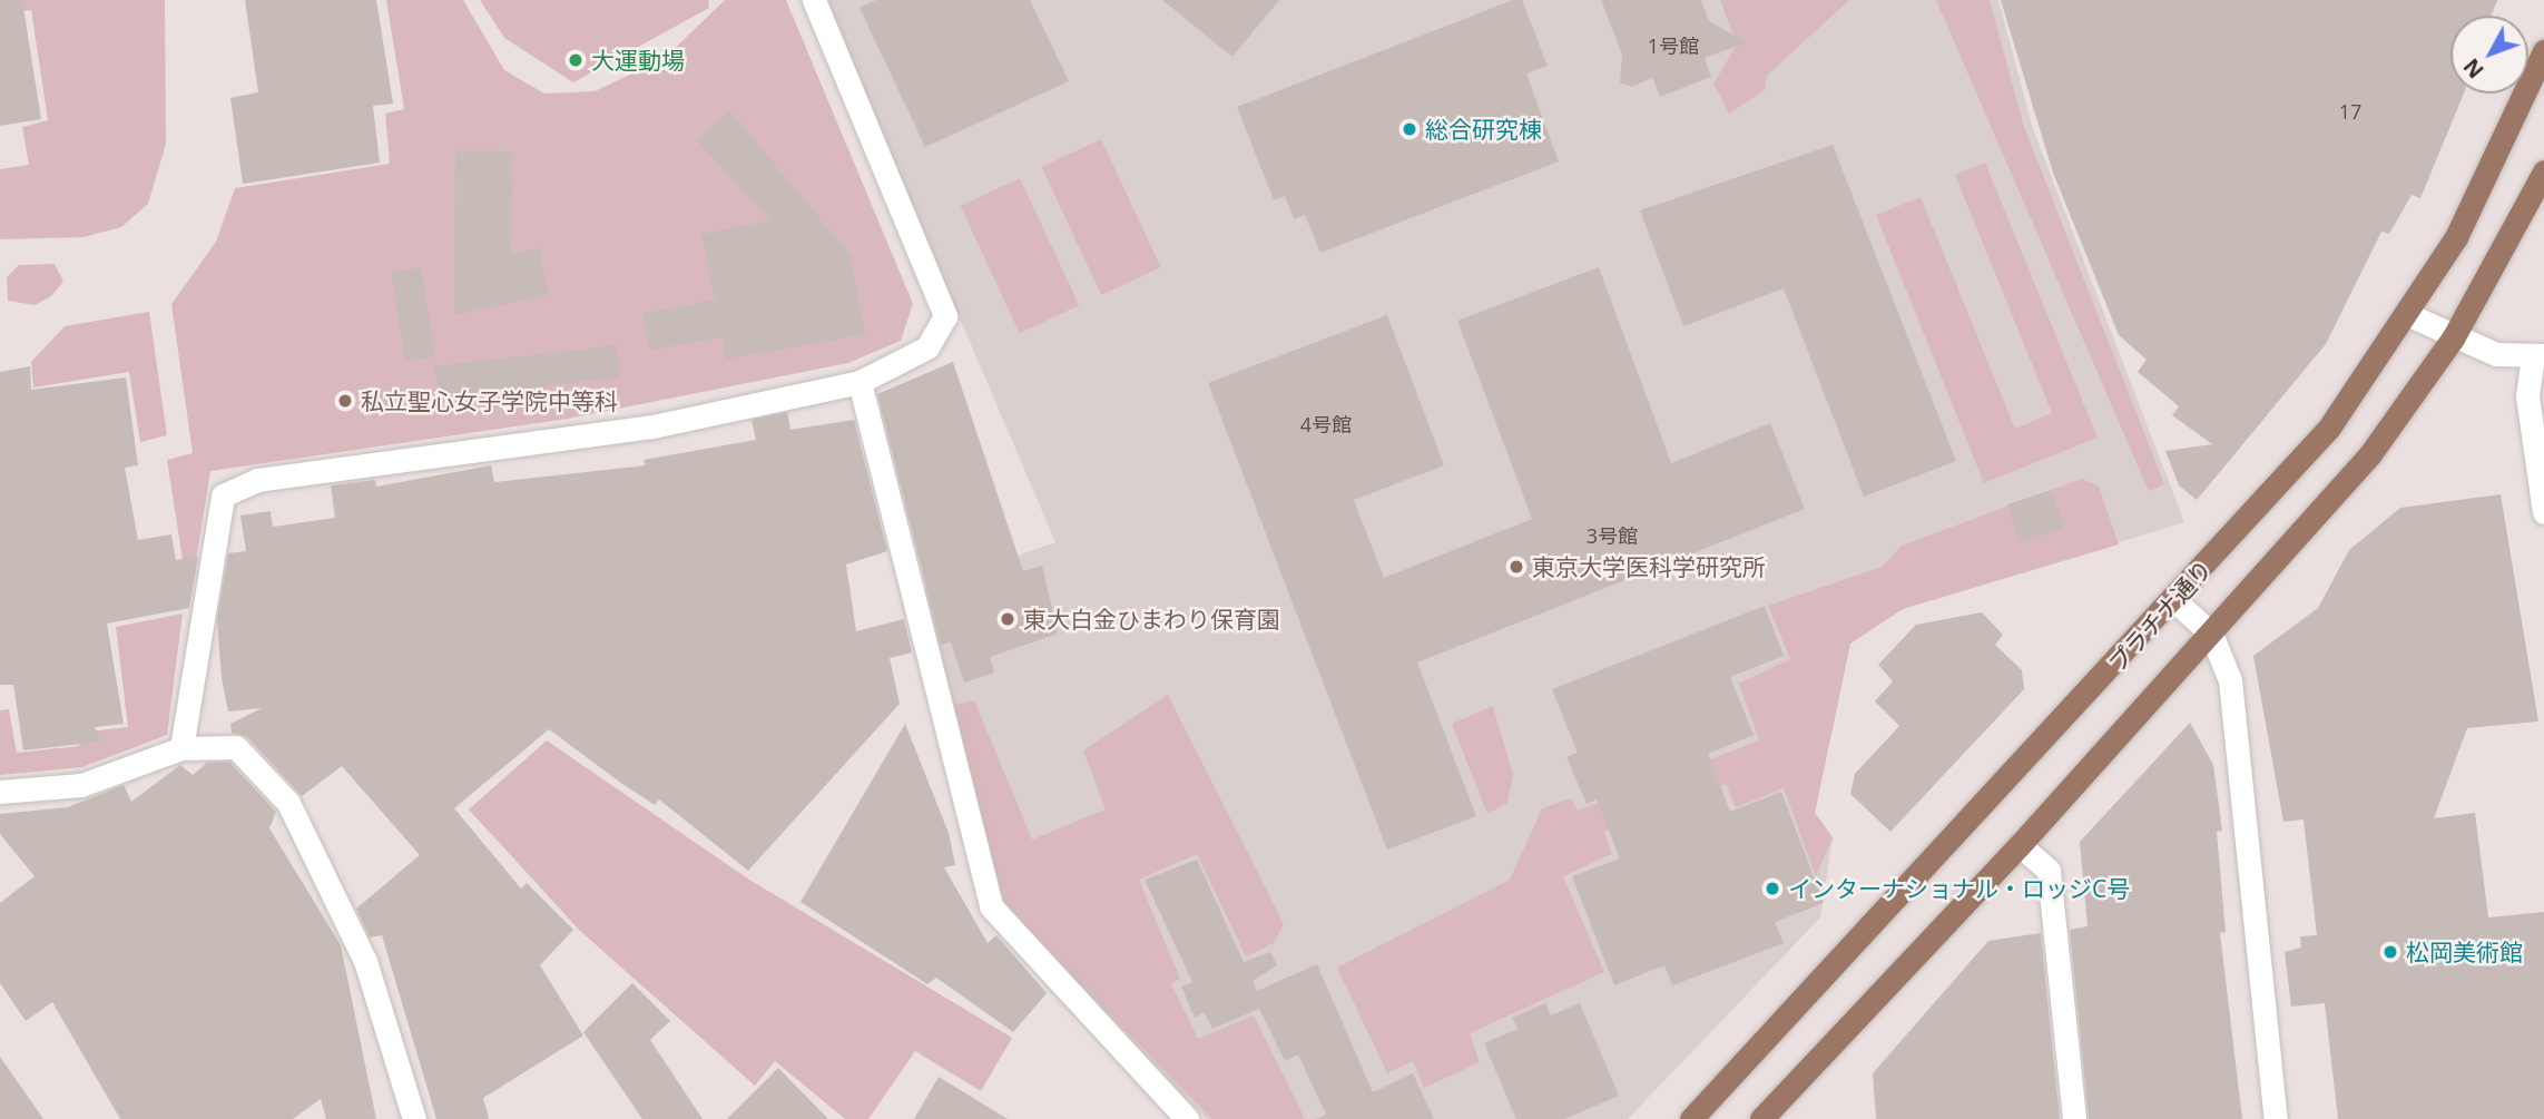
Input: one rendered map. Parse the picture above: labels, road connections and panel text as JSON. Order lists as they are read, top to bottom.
{
  "streets": {
    "main road": ["プラチナ通り"]
  },
  "places": [
    "大運動場",
    "総合研究棟",
    "私立聖心女子学院中等科",
    "東京大学医科学研究所",
    "東大白金ひまわり保育園",
    "インターナショナル・ロッジC号",
    "松岡美術館"
  ],
  "house_numbers": [
    "1号館",
    "17",
    "4号館",
    "3号館"
  ],
  "north": "bottom left"
}
